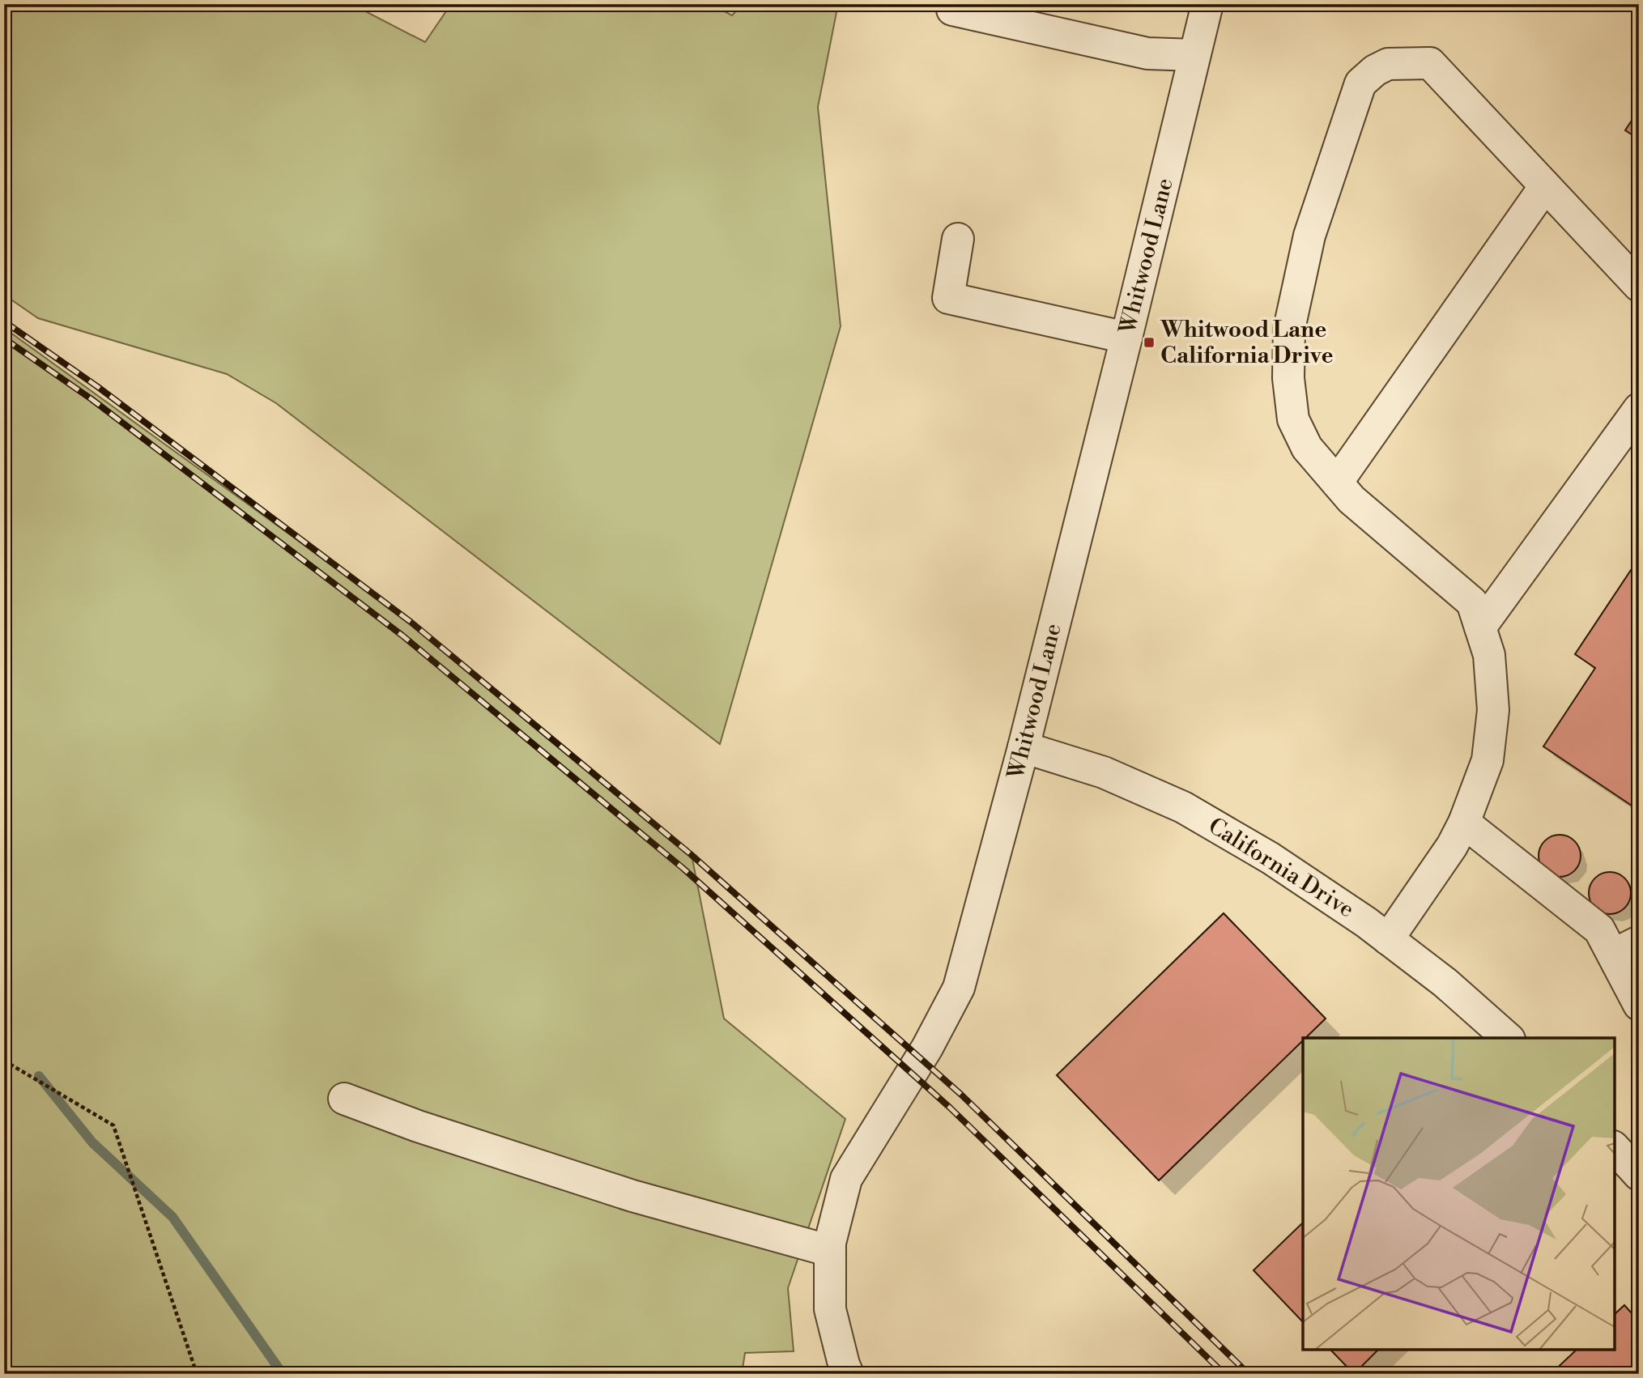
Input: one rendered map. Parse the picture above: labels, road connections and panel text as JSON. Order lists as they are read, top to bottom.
{
  "streets": {
    "street": ["Whitwood Lane", "California Drive"]
  },
  "crossings": [
    ["Whitwood Lane", "California Drive"]
  ],
  "places": {
    "transit": ["Whitwood Lane California Drive"]
  }
}
